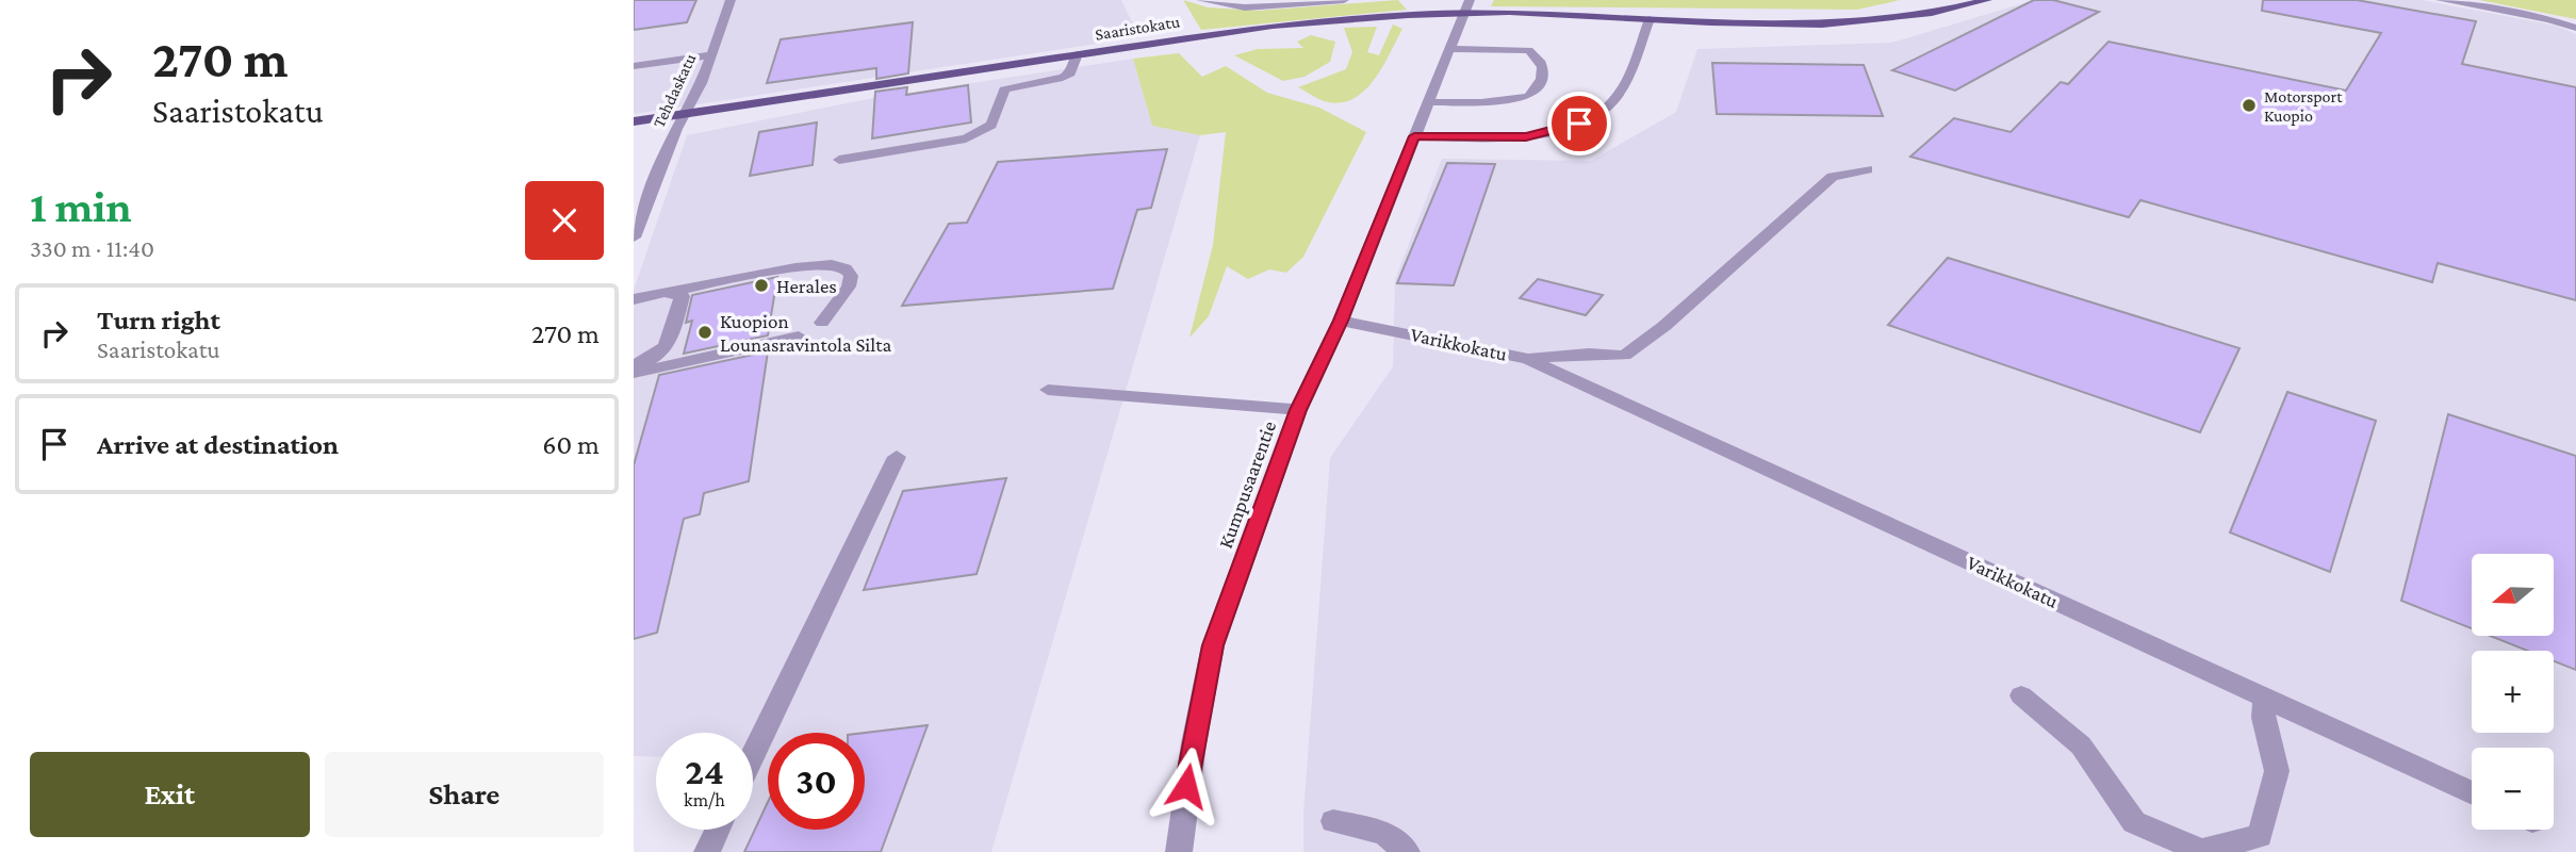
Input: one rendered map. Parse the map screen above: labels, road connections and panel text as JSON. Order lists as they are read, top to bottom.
{
  "streets": {
    "main road": ["Saaristokatu"],
    "street": ["Tehdaskatu", "Varikkokatu", "Kumpusaarentie"]
  },
  "crossings": [
    ["Saaristokatu", "Tehdaskatu"],
    ["Varikkokatu", "Kumpusaarentie"]
  ],
  "places": ["Motorsport Kuopio", "Herales", "Kuopion Lounasravintola Silta"],
  "north": "left",
  "page": {
    "turn": ["270 m", "Saaristokatu"],
    "heading": ["1 min", "330 m · 11:40"],
    "list": [
      {
        "name": "Turn right",
        "note": "Saaristokatu",
        "value": "270 m"
      },
      {
        "name": "Arrive at destination",
        "value": "60 m"
      }
    ],
    "map_buttons": ["+", "−"],
    "speed": "24 km/h",
    "limit": "30",
    "buttons": ["Exit", "Share"]
  }
}
